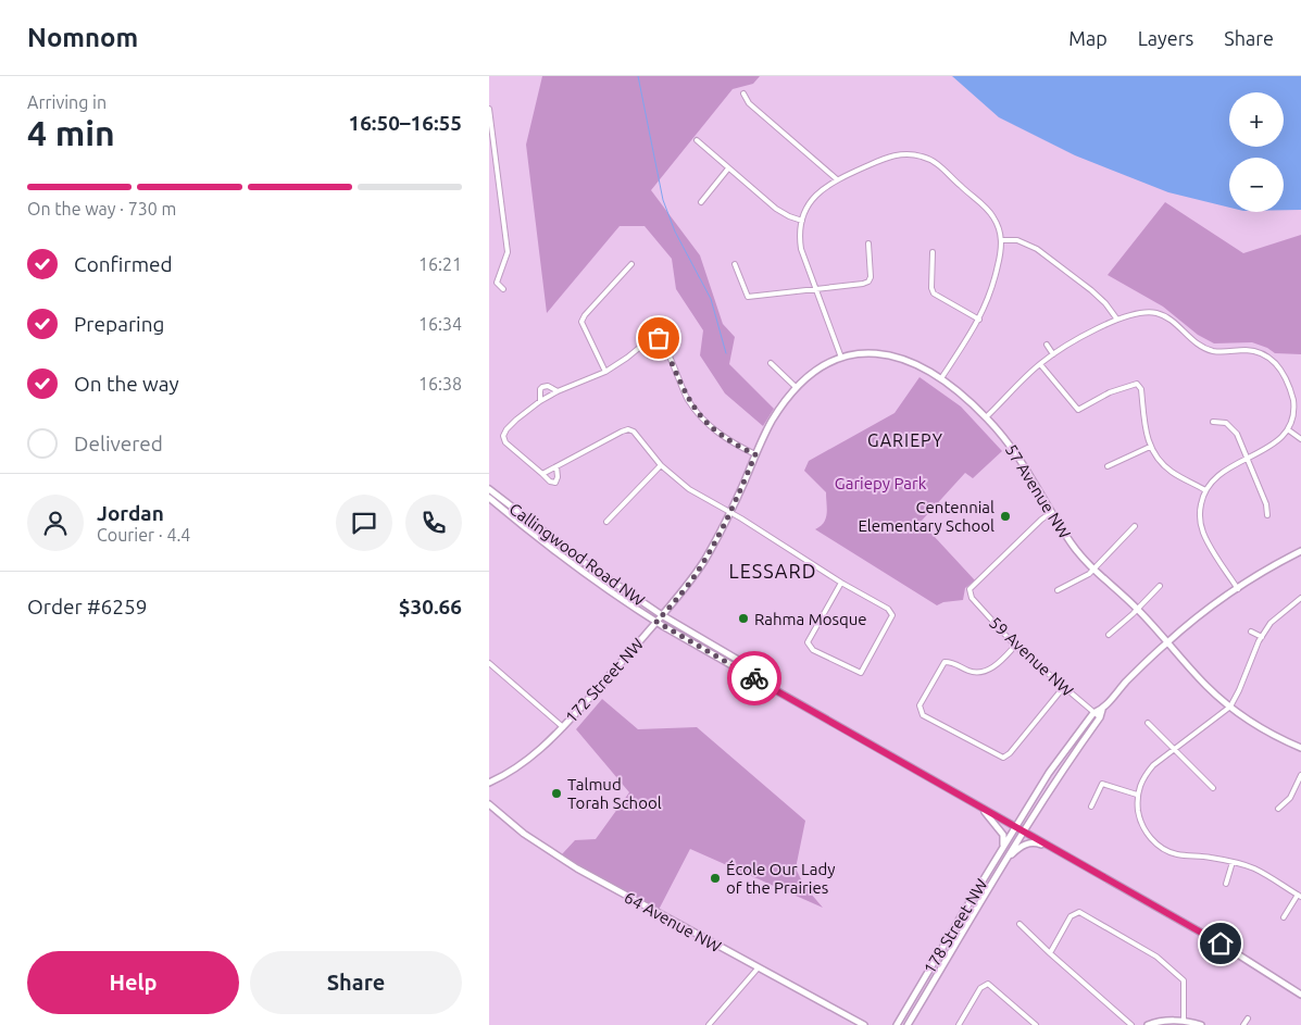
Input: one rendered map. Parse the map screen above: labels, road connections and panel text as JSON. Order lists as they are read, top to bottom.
{
  "streets": {
    "main road": [
      "57 Avenue NW",
      "Callingwood Road NW",
      "172 Street NW",
      "64 Avenue NW",
      "178 Street NW"
    ],
    "street": ["59 Avenue NW"]
  },
  "crossings": [
    ["57 Avenue NW", "59 Avenue NW"],
    ["57 Avenue NW", "172 Street NW"],
    ["Callingwood Road NW", "172 Street NW"],
    ["Callingwood Road NW", "178 Street NW"],
    ["59 Avenue NW", "178 Street NW"]
  ],
  "districts": ["GARIEPY", "LESSARD"],
  "parks": ["Gariepy Park"],
  "places": [
    "Centennial Elementary School",
    "Rahma Mosque",
    "Talmud Torah School",
    "École Our Lady of the Prairies"
  ],
  "page": {
    "header": "Nomnom",
    "nav": ["Map", "Layers", "Share"],
    "heading": ["4 min", "Arriving in", "16:50–16:55"],
    "panel": [
      "Jordan",
      "Courier · 4.4",
      "Order #6259",
      "$30.66"
    ],
    "map_buttons": ["+", "−"],
    "bar": "On the way · 730 m",
    "list": [
      ["Confirmed", "16:21"],
      ["Preparing", "16:34"],
      ["On the way", "16:38"],
      "Delivered"
    ],
    "buttons": ["Help", "Share"]
  }
}
